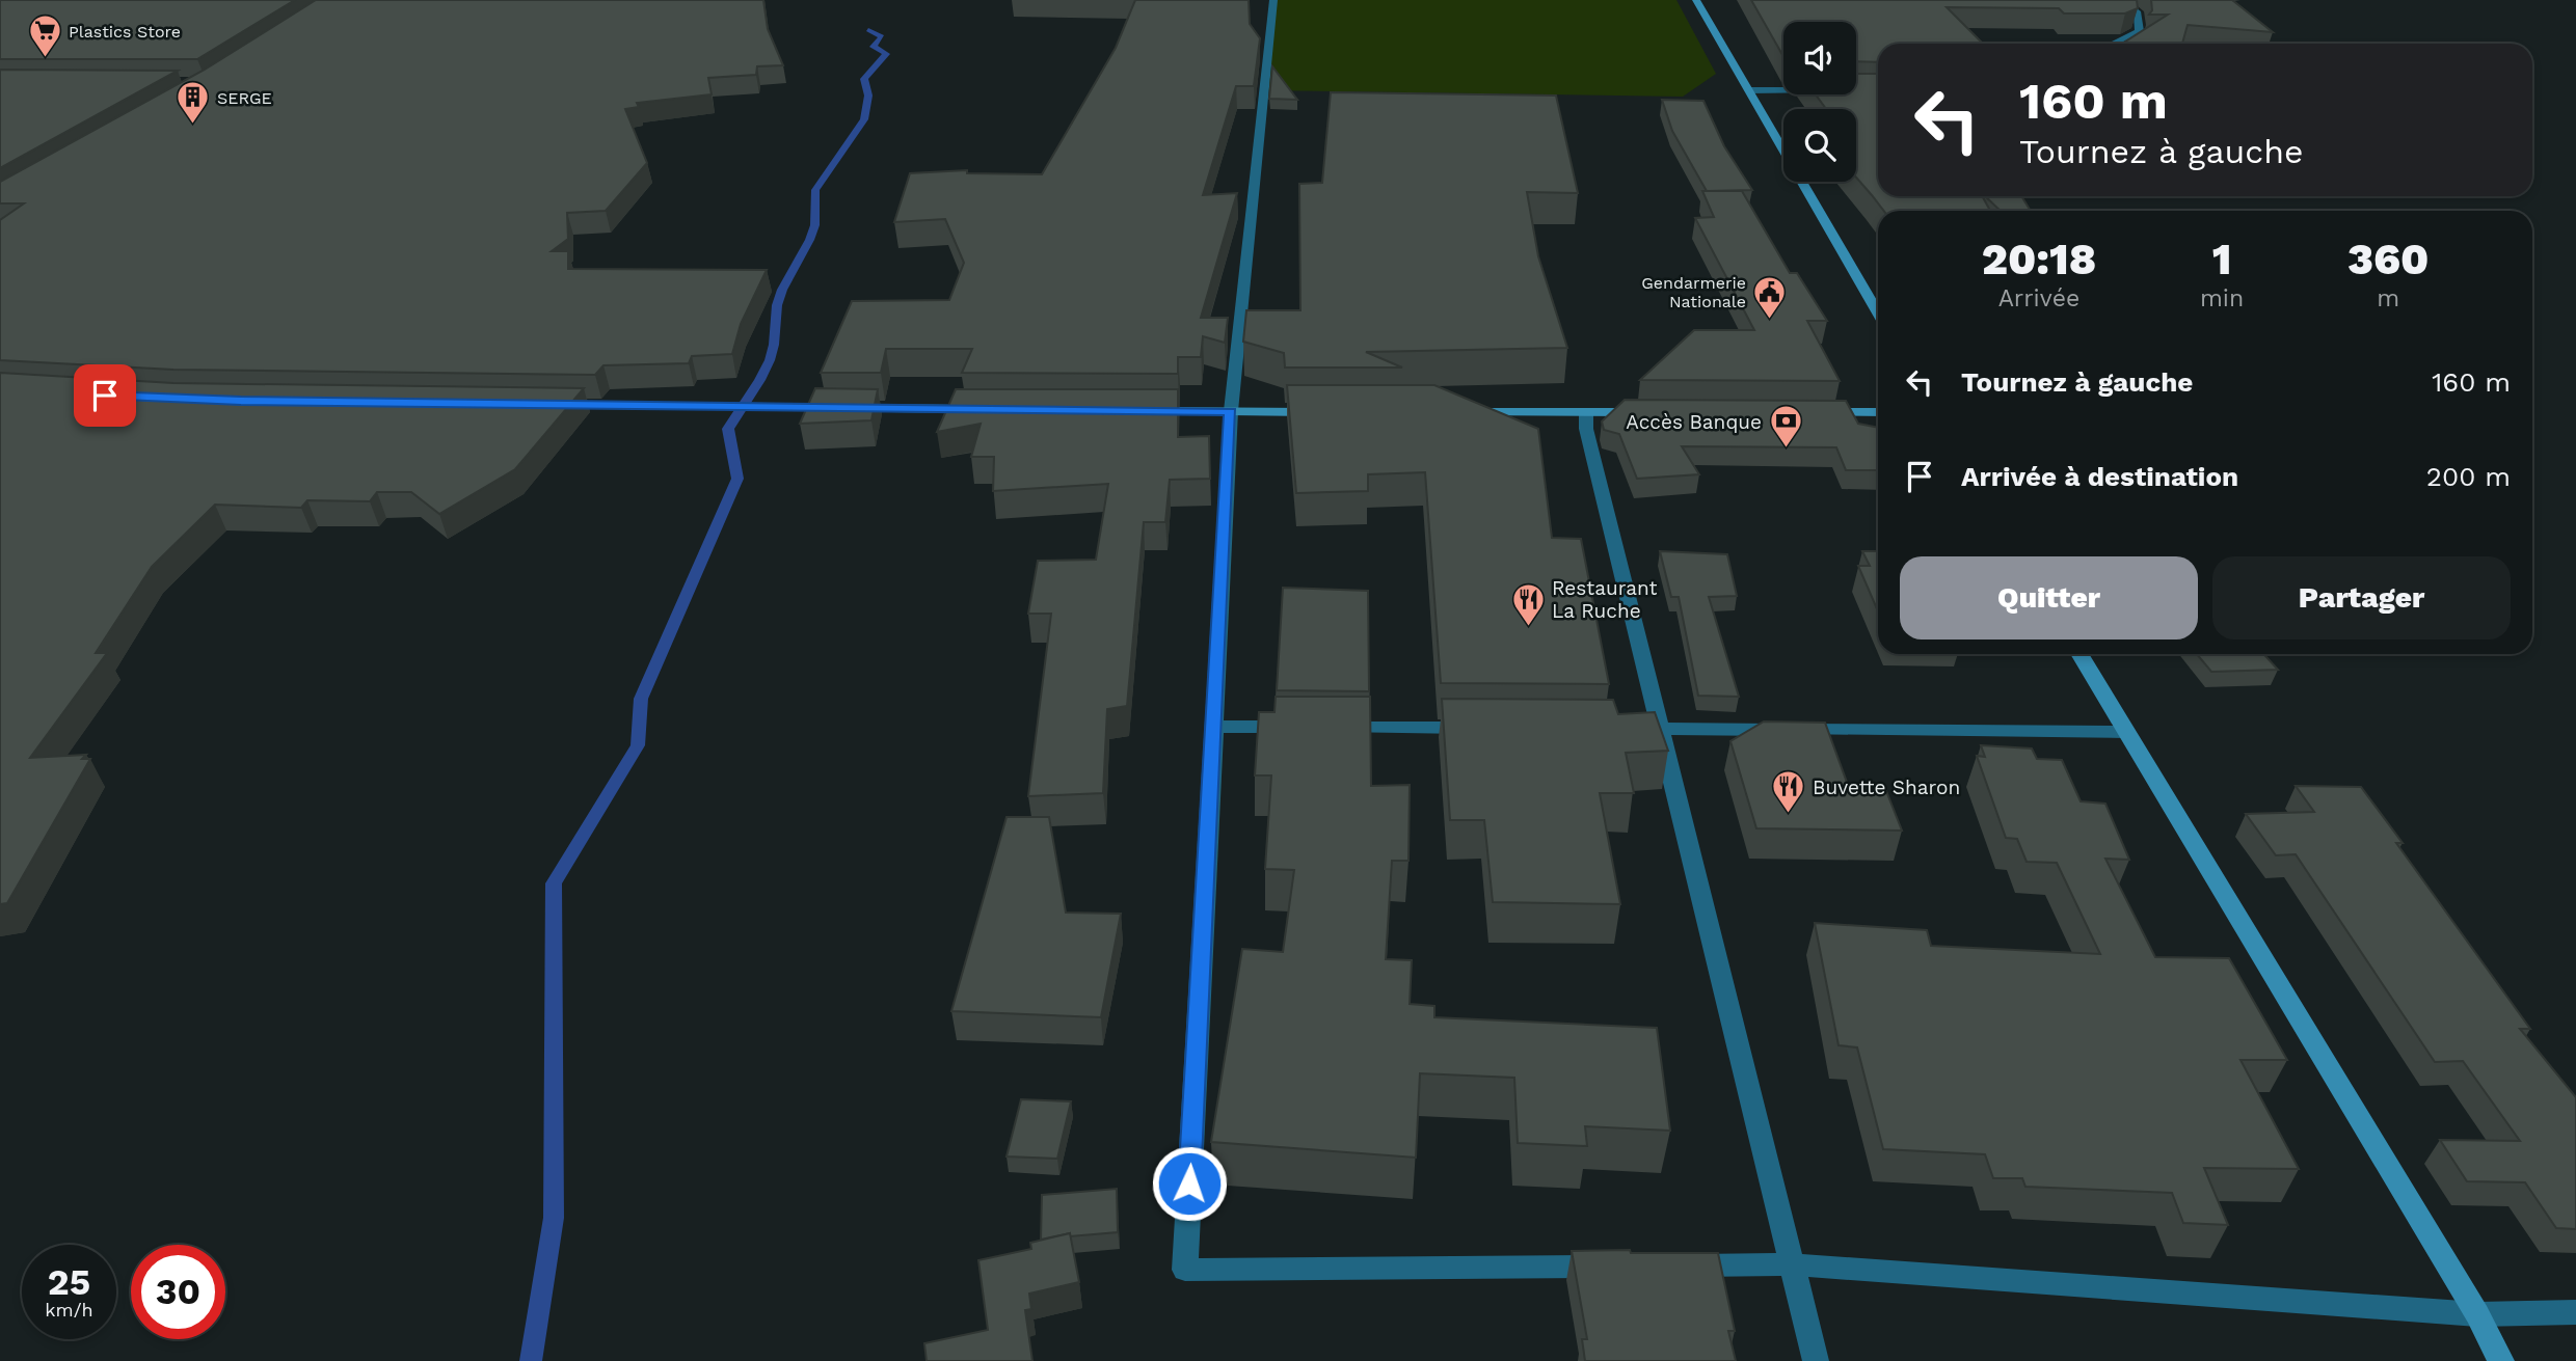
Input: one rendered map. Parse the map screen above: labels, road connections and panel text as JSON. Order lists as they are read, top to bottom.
{
  "places": {
    "supermarket": ["Plastics Store"],
    "building": ["SERGE"],
    "public building": ["Gendarmerie Nationale"],
    "bank": ["Accès Banque"],
    "restaurant": ["Restaurant La Ruche", "Buvette Sharon"]
  },
  "page": {
    "turn": ["160 m", "Tournez à gauche"],
    "eta": [
      "20:18",
      "Arrivée",
      "1",
      "min",
      "360",
      "m"
    ],
    "list": [
      {
        "name": "Tournez à gauche",
        "value": "160 m"
      },
      {
        "name": "Arrivée à destination",
        "value": "200 m"
      }
    ],
    "buttons": ["Quitter", "Partager"],
    "speed": "25 km/h",
    "limit": "30"
  }
}
